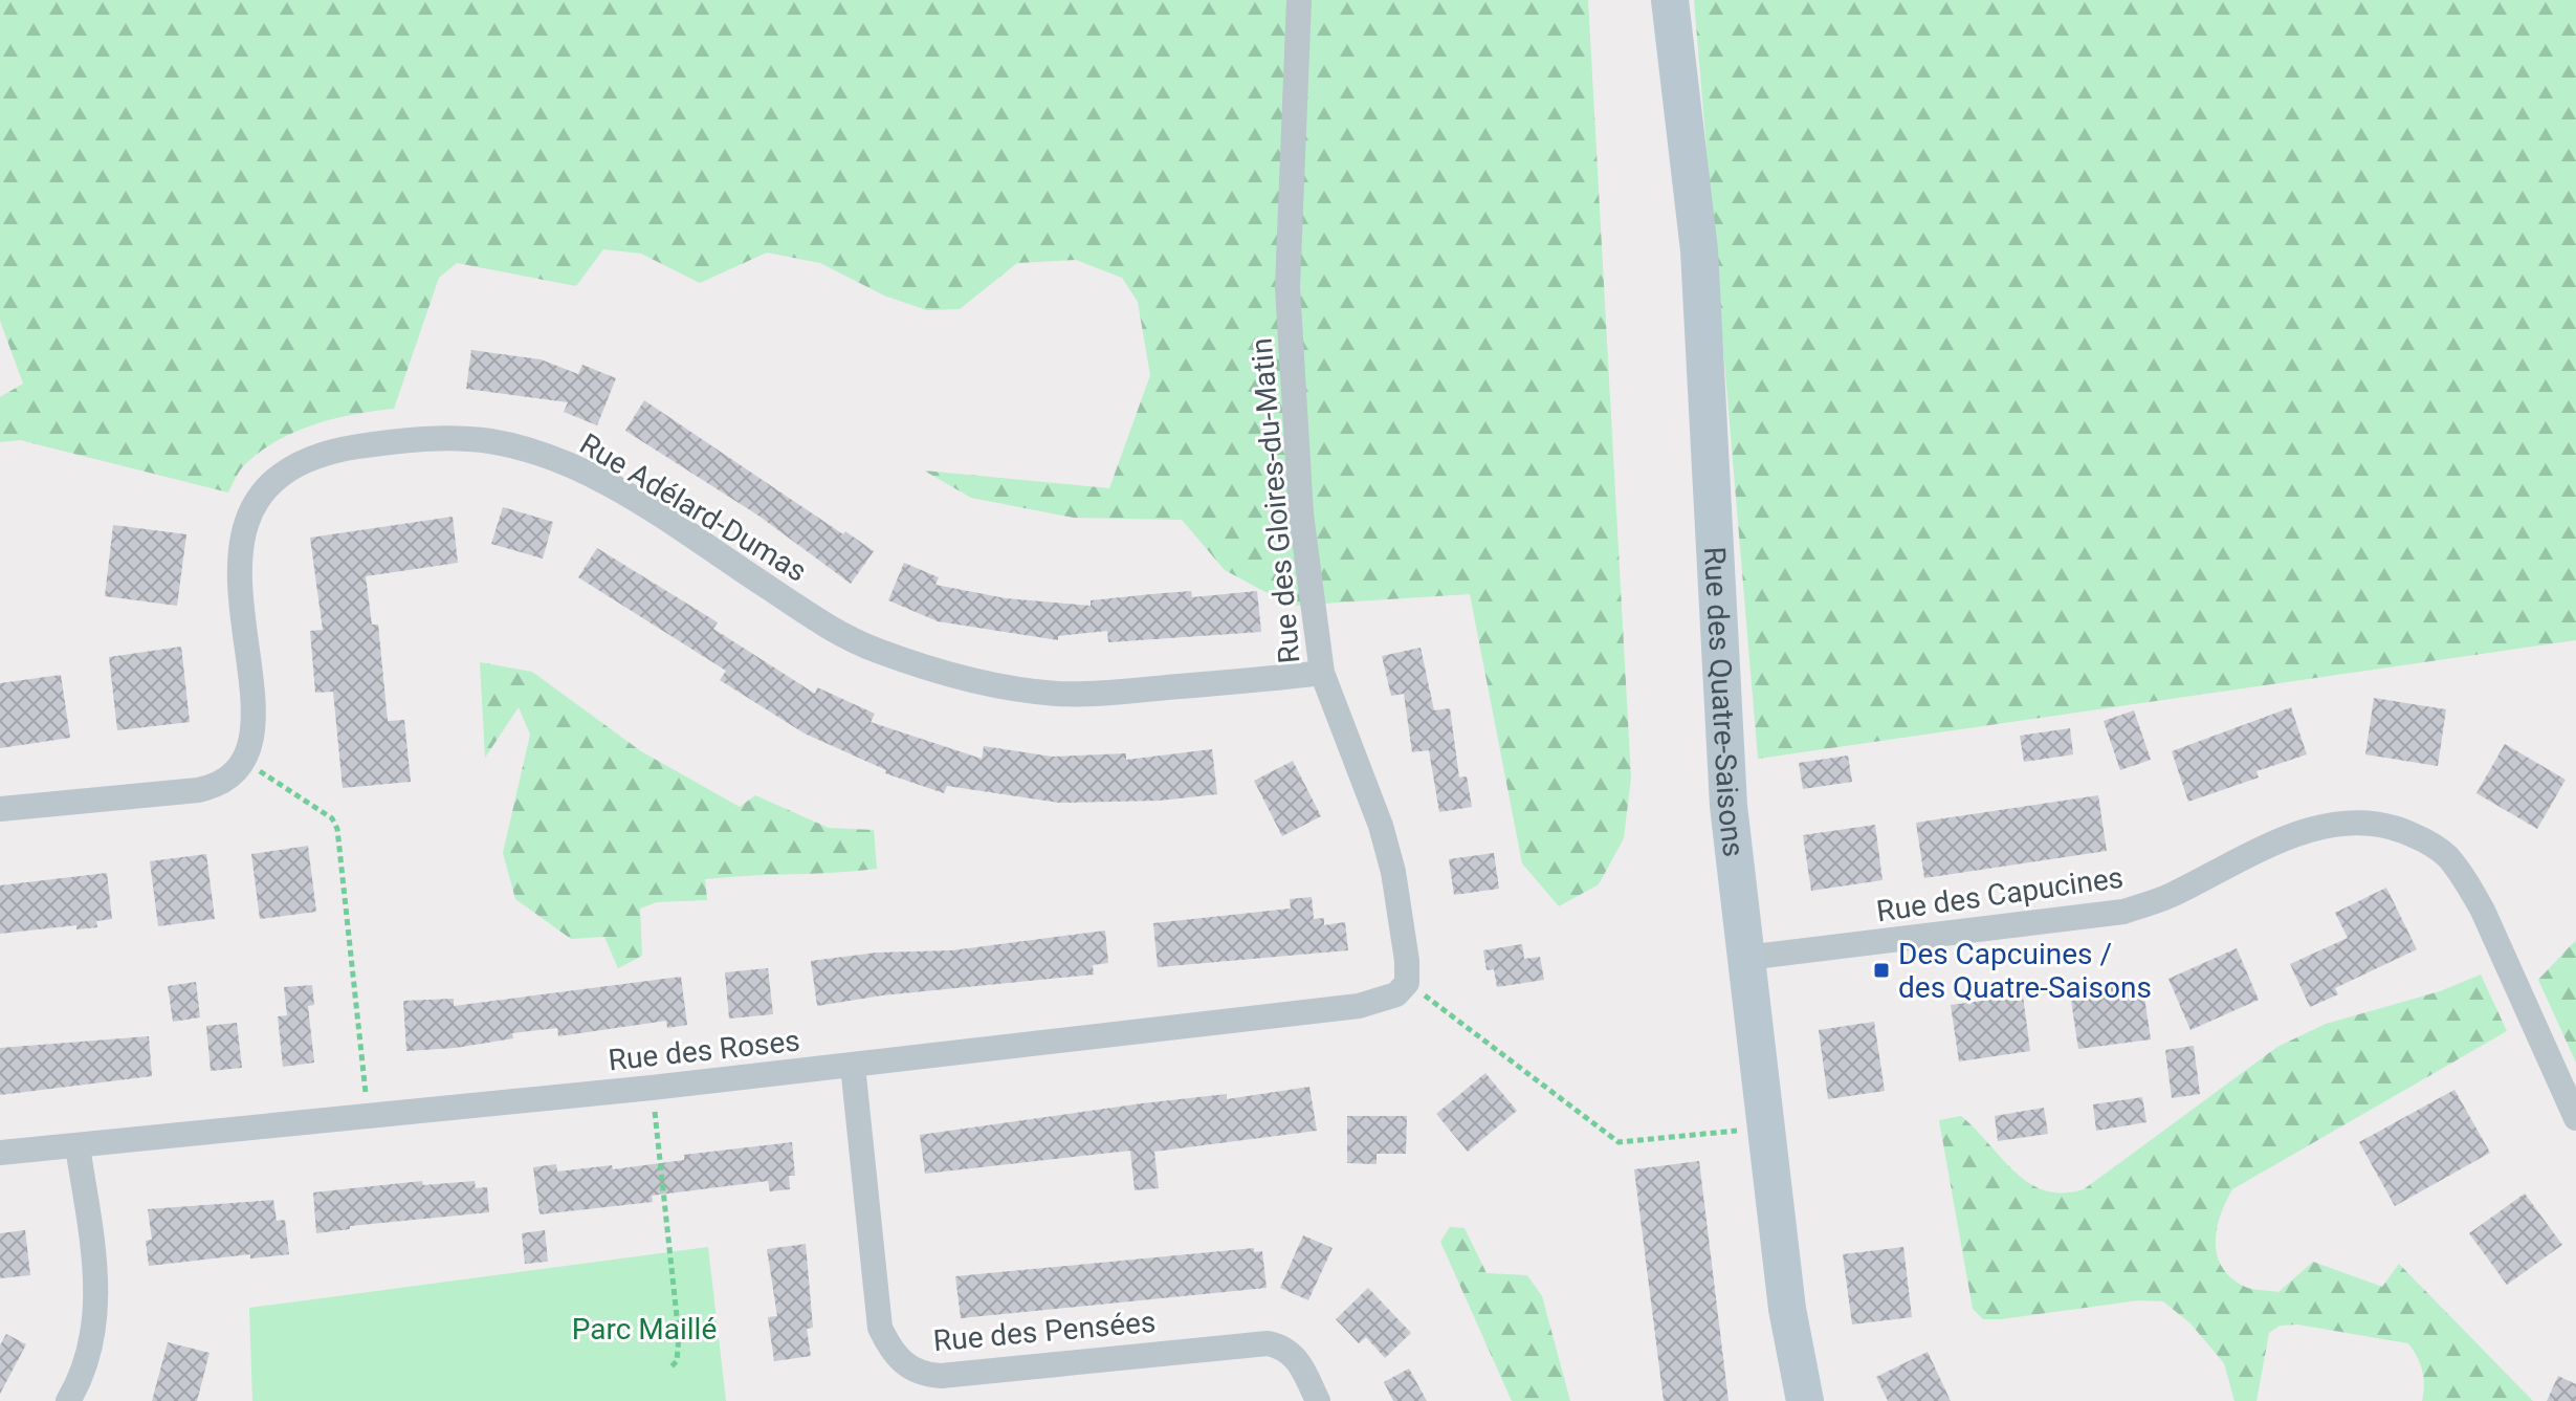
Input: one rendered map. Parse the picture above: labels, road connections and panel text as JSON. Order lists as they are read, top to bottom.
{
  "streets": {
    "street": [
      "Rue des Gloires-du-Matin",
      "Rue Adélard-Dumas",
      "Rue des Quatre-Saisons",
      "Rue des Capucines",
      "Rue des Roses",
      "Rue des Pensées"
    ]
  },
  "crossings": [
    ["Rue des Gloires-du-Matin", "Rue Adélard-Dumas"],
    ["Rue des Gloires-du-Matin", "Rue des Roses"],
    ["Rue des Quatre-Saisons", "Rue des Capucines"],
    ["Rue des Roses", "Rue des Pensées"]
  ],
  "parks": ["Parc Maillé"],
  "places": {
    "transit": ["Des Capcuines / des Quatre-Saisons"]
  }
}
